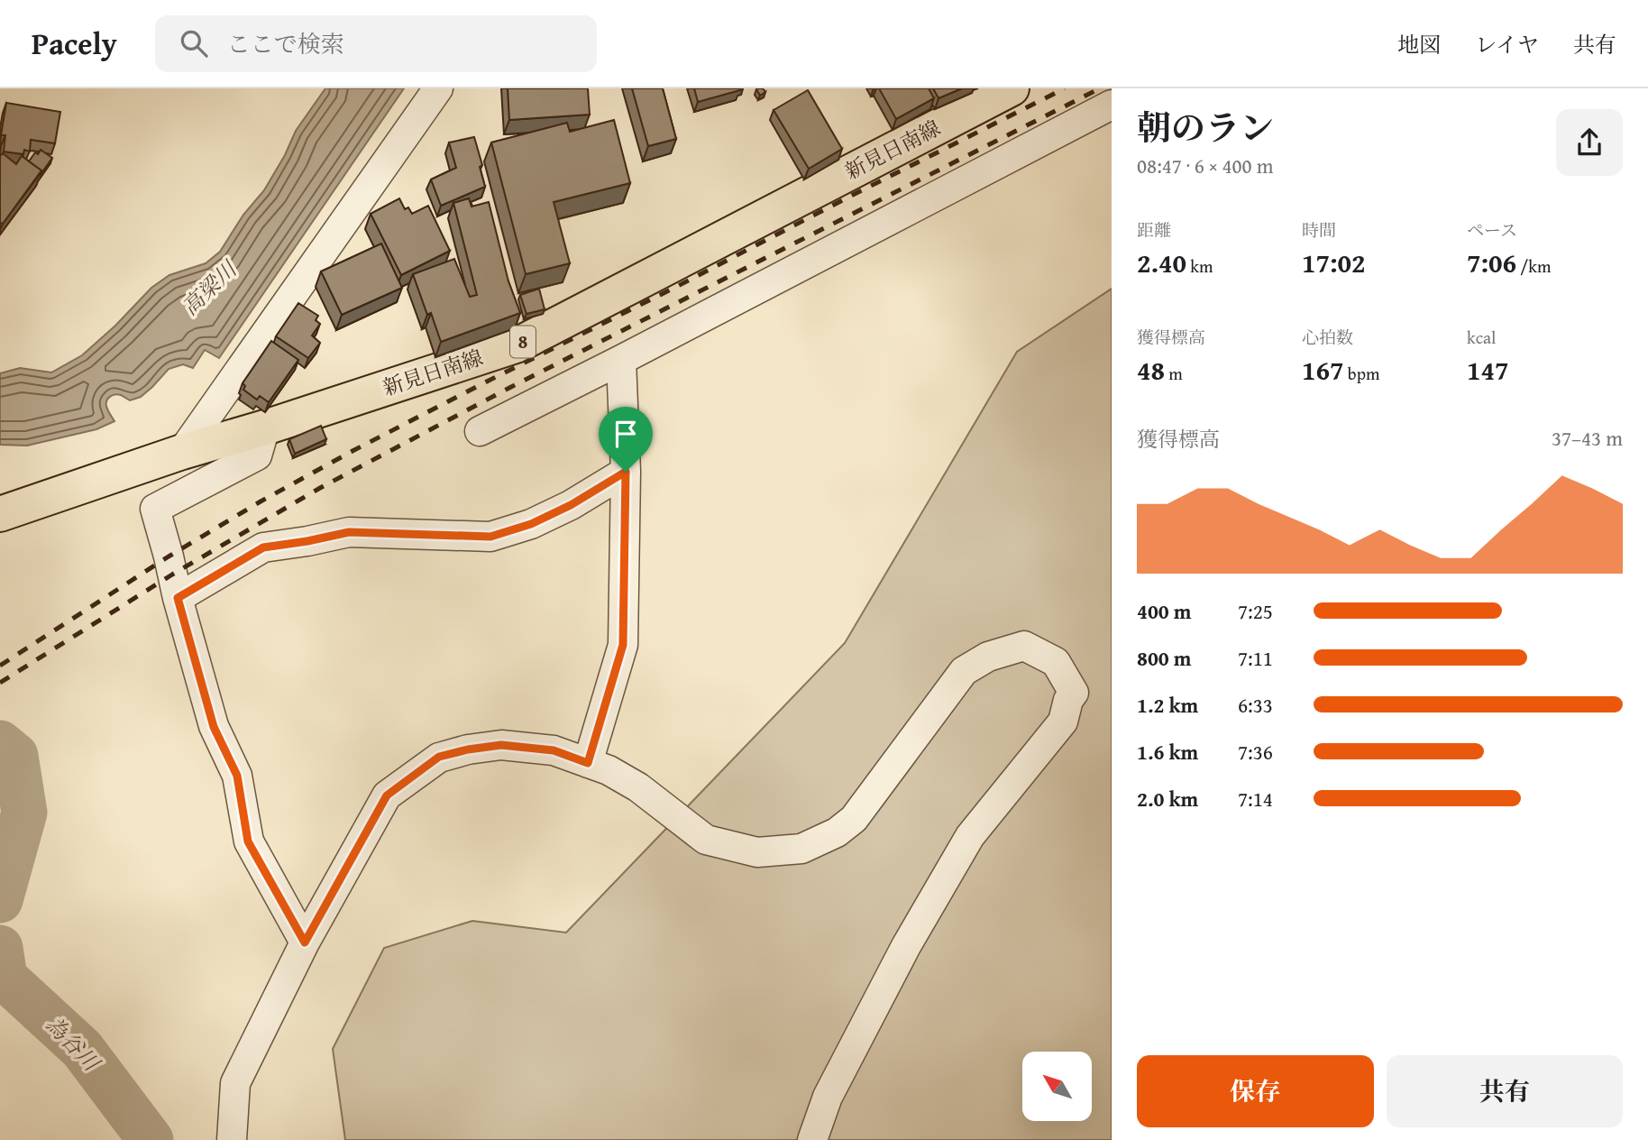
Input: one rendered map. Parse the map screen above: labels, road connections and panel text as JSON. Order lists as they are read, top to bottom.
{
  "streets": {
    "main road": ["新見日南線", "8"]
  },
  "water": ["高梁川", "為谷川"],
  "north": "top left",
  "page": {
    "header": "Pacely",
    "search": "ここで検索",
    "nav": ["地図", "レイヤ", "共有"],
    "heading": ["朝のラン", "08:47 · 6 × 400 m"],
    "stats": [
      ["距離", "2.40 km"],
      ["時間", "17:02"],
      ["ペース", "7:06 /km"],
      ["獲得標高", "48 m"],
      ["心拍数", "167 bpm"],
      ["kcal", "147"]
    ],
    "chart": ["獲得標高", "37–43 m"],
    "list": [
      {
        "name": "400 m",
        "note": "7:25"
      },
      {
        "name": "800 m",
        "note": "7:11"
      },
      {
        "name": "1.2 km",
        "note": "6:33"
      },
      {
        "name": "1.6 km",
        "note": "7:36"
      },
      {
        "name": "2.0 km",
        "note": "7:14"
      }
    ],
    "buttons": ["保存", "共有"]
  }
}
